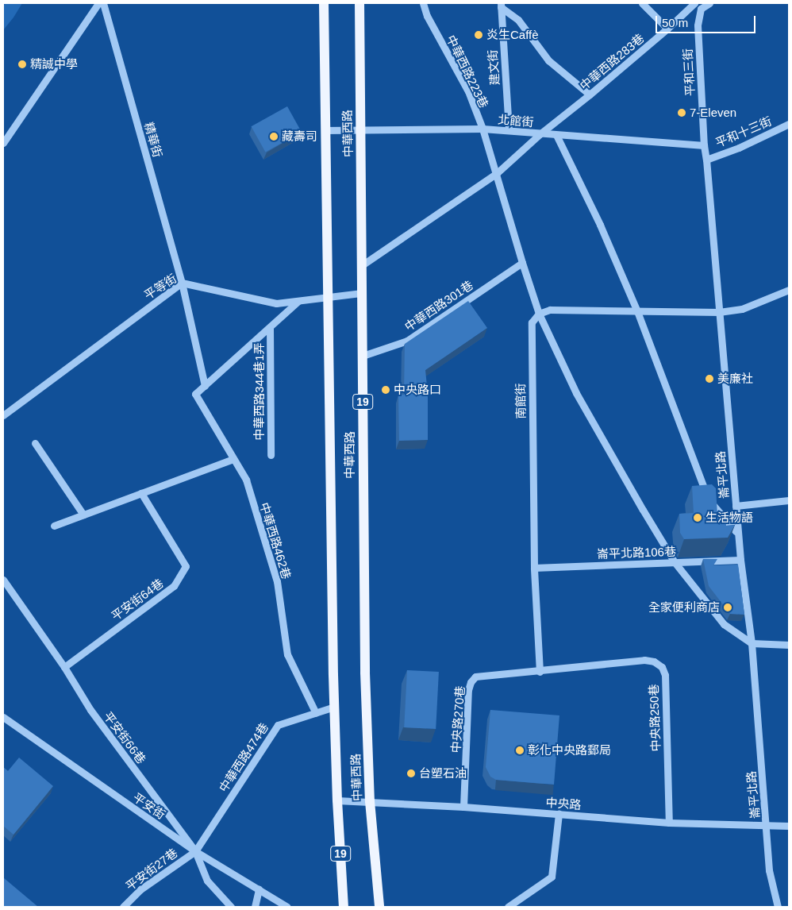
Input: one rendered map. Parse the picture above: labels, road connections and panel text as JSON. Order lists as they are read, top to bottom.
{
  "streets": {
    "main road": ["中華西路", "19"],
    "street": [
      "中華西路283巷",
      "建文街",
      "中華西路223巷",
      "平和三街",
      "北館街",
      "平和十三街",
      "精華街",
      "平等街",
      "中華西路301巷",
      "中華西路344巷1弄",
      "南館街",
      "崙平北路",
      "中華西路462巷",
      "崙平北路106巷",
      "平安街64巷",
      "中央路250巷",
      "中央路270巷",
      "平安街66巷",
      "中華西路474巷",
      "中央路",
      "平安街",
      "平安街27巷"
    ]
  },
  "crossings": [
    ["中華西路283巷", "中華西路223巷"],
    ["中華西路283巷", "北館街"],
    ["建文街", "北館街"],
    ["中華西路223巷", "北館街"],
    ["中華西路223巷", "中華西路301巷"],
    ["中華西路223巷", "南館街"],
    ["中華西路223巷", "崙平北路"],
    ["中華西路223巷", "崙平北路106巷"],
    ["平和三街", "北館街"],
    ["平和三街", "崙平北路"],
    ["北館街", "中華西路"],
    ["北館街", "崙平北路"],
    ["平和十三街", "崙平北路"],
    ["中華西路", "平等街"],
    ["中華西路", "中華西路301巷"],
    ["中華西路", "19"],
    ["中華西路", "中華西路474巷"],
    ["中華西路", "中央路"],
    ["精華街", "平等街"],
    ["精華街", "中華西路462巷"],
    ["南館街", "崙平北路106巷"],
    ["南館街", "中央路250巷"],
    ["南館街", "中央路270巷"],
    ["19", "中央路"],
    ["崙平北路", "崙平北路106巷"],
    ["崙平北路", "中央路"],
    ["中華西路462巷", "中華西路474巷"],
    ["平安街64巷", "平安街66巷"],
    ["中央路250巷", "中央路270巷"],
    ["中央路250巷", "中央路"],
    ["中央路270巷", "中央路"],
    ["平安街66巷", "中華西路474巷"],
    ["平安街66巷", "平安街"],
    ["平安街66巷", "平安街27巷"],
    ["中華西路474巷", "平安街"],
    ["中華西路474巷", "平安街27巷"],
    ["平安街", "平安街27巷"]
  ],
  "places": [
    "炎生Caffè",
    "精誠中學",
    "7-Eleven",
    "藏壽司",
    "美廉社",
    "中央路口",
    "生活物語",
    "全家便利商店",
    "彰化中央路郵局",
    "台塑石油"
  ],
  "scale_bar": "50 m"
}
